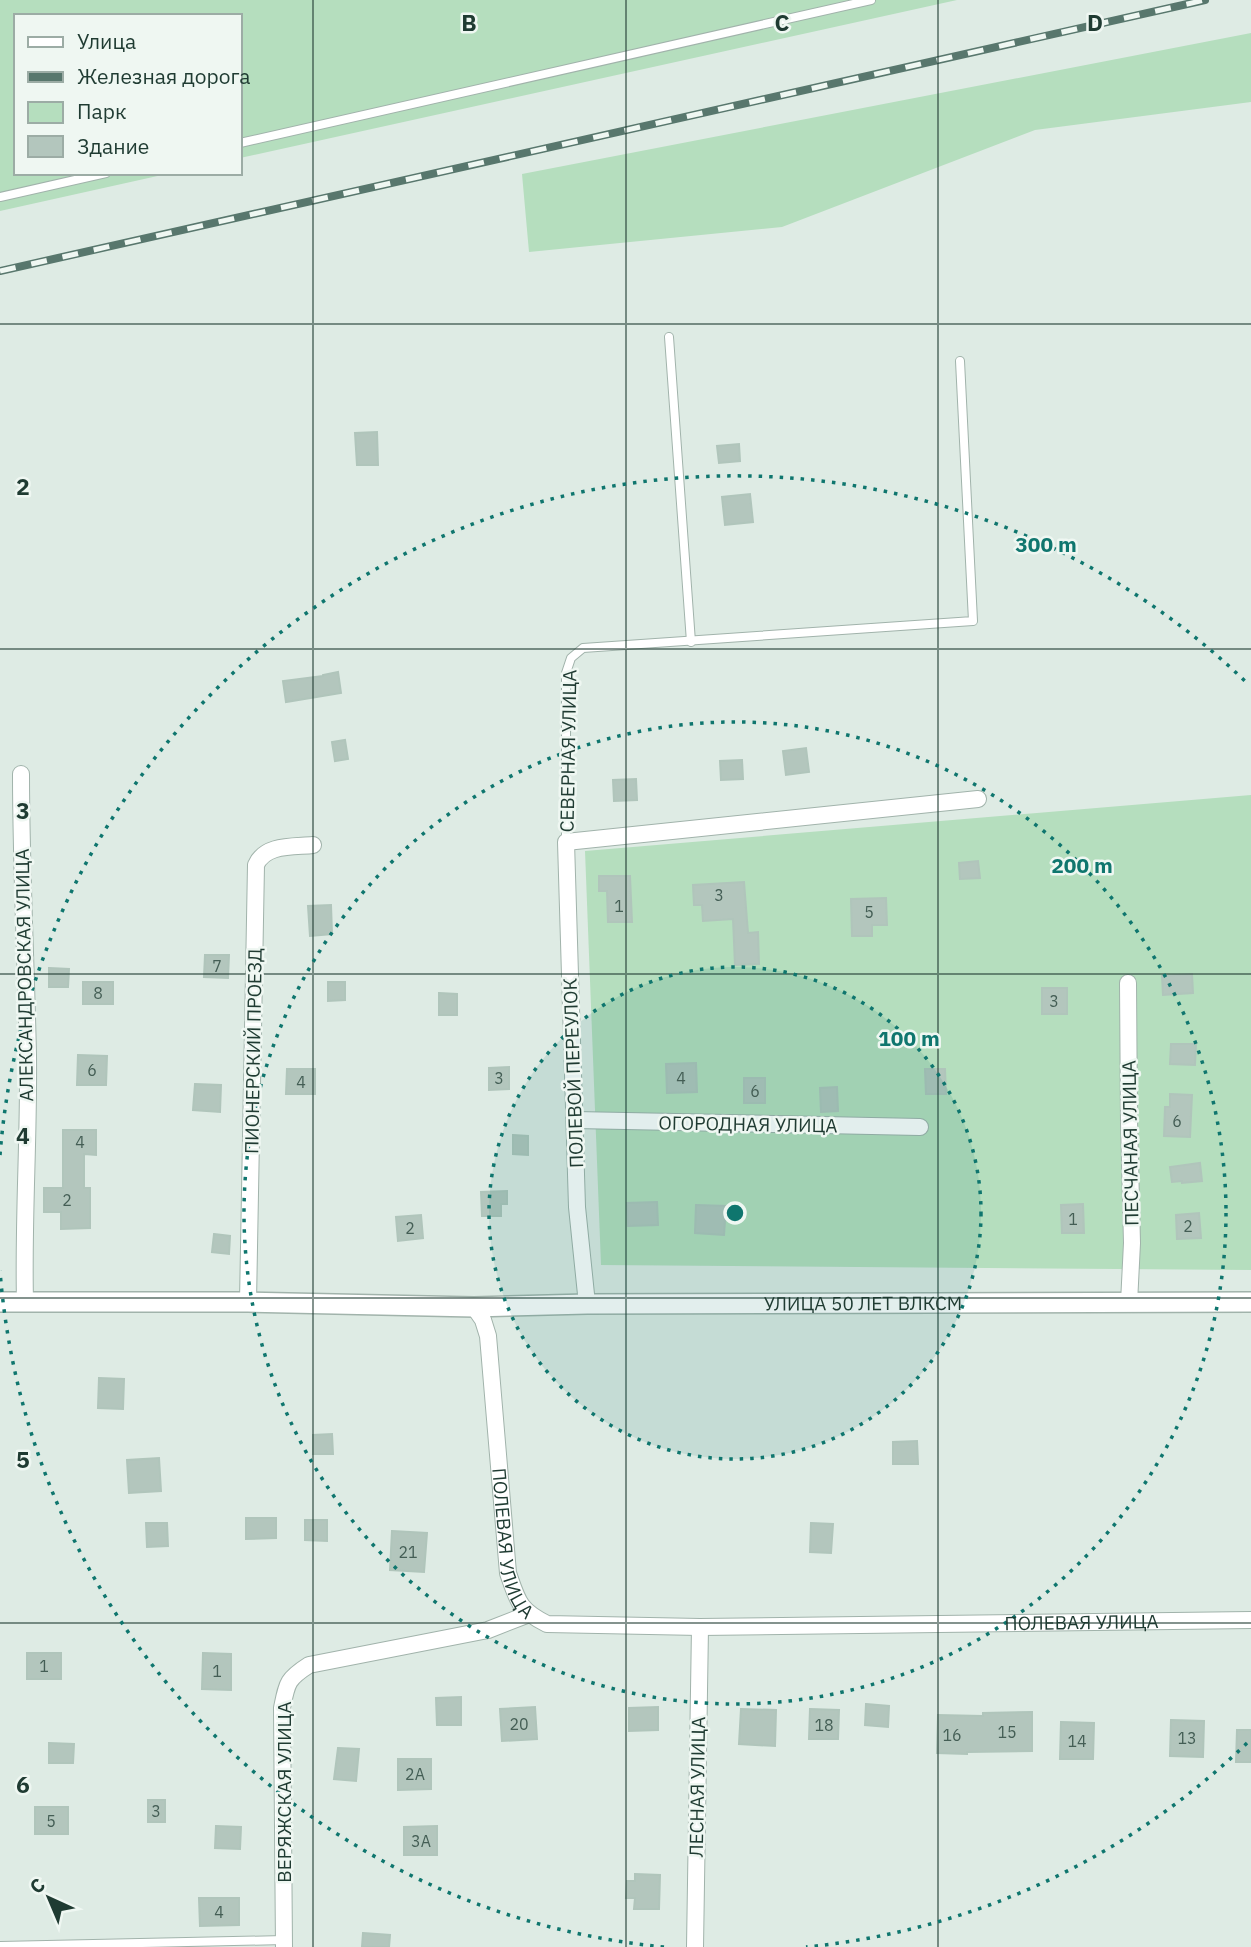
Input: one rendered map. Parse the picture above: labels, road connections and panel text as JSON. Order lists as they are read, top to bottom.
{
  "streets": {
    "street": [
      "АЛЕКСАНДРОВСКАЯ УЛИЦА",
      "ПИОНЕРСКИЙ ПРОЕЗД",
      "ПОЛЕВОЙ ПЕРЕУЛОК",
      "ОГОРОДНАЯ УЛИЦА",
      "ПЕСЧАНАЯ УЛИЦА",
      "УЛИЦА 50 ЛЕТ ВЛКСМ",
      "ПОЛЕВАЯ УЛИЦА",
      "ЛЕСНАЯ УЛИЦА",
      "ВЕРЯЖСКАЯ УЛИЦА"
    ],
    "lane": ["СЕВЕРНАЯ УЛИЦА"]
  },
  "crossings": [
    ["СЕВЕРНАЯ УЛИЦА", "ПОЛЕВОЙ ПЕРЕУЛОК"],
    ["ПОЛЕВОЙ ПЕРЕУЛОК", "ОГОРОДНАЯ УЛИЦА"],
    ["ПОЛЕВОЙ ПЕРЕУЛОК", "УЛИЦА 50 ЛЕТ ВЛКСМ"],
    ["ПЕСЧАНАЯ УЛИЦА", "УЛИЦА 50 ЛЕТ ВЛКСМ"],
    ["УЛИЦА 50 ЛЕТ ВЛКСМ", "ПОЛЕВАЯ УЛИЦА"],
    ["ПОЛЕВАЯ УЛИЦА", "ЛЕСНАЯ УЛИЦА"],
    ["ПОЛЕВАЯ УЛИЦА", "ВЕРЯЖСКАЯ УЛИЦА"]
  ],
  "house_numbers": [
    "3",
    "1",
    "5",
    "7",
    "8",
    "3",
    "6",
    "3",
    "4",
    "4",
    "6",
    "6",
    "4",
    "2",
    "1",
    "2",
    "2",
    "21",
    "1",
    "1",
    "20",
    "18",
    "15",
    "16",
    "13",
    "14",
    "2А",
    "3",
    "5",
    "3А",
    "4"
  ],
  "legend": [
    "Улица",
    "Железная дорога",
    "Парк",
    "Здание"
  ],
  "north": "top left",
  "grid": {
    "columns": ["B", "C", "D"],
    "rows": [
      "2",
      "3",
      "4",
      "5",
      "6"
    ]
  },
  "rings": ["300 m", "200 m", "100 m"]
}
